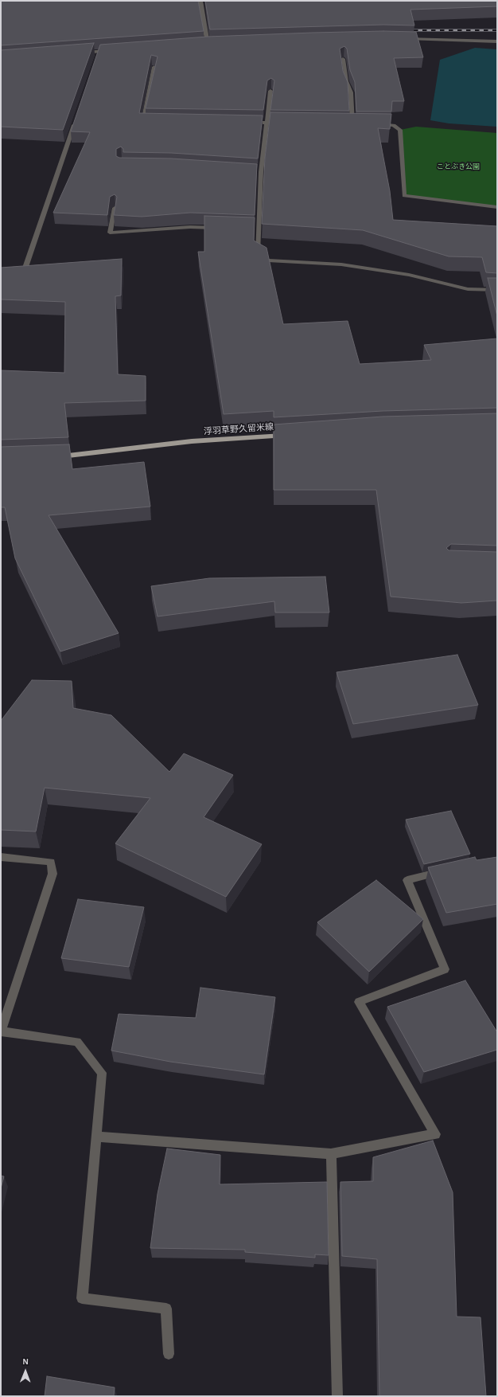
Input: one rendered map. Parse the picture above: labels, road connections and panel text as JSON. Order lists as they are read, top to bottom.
{
  "streets": {
    "main road": ["浮羽草野久留米線"]
  },
  "parks": ["ことぶき公園"],
  "north": "top"
}
